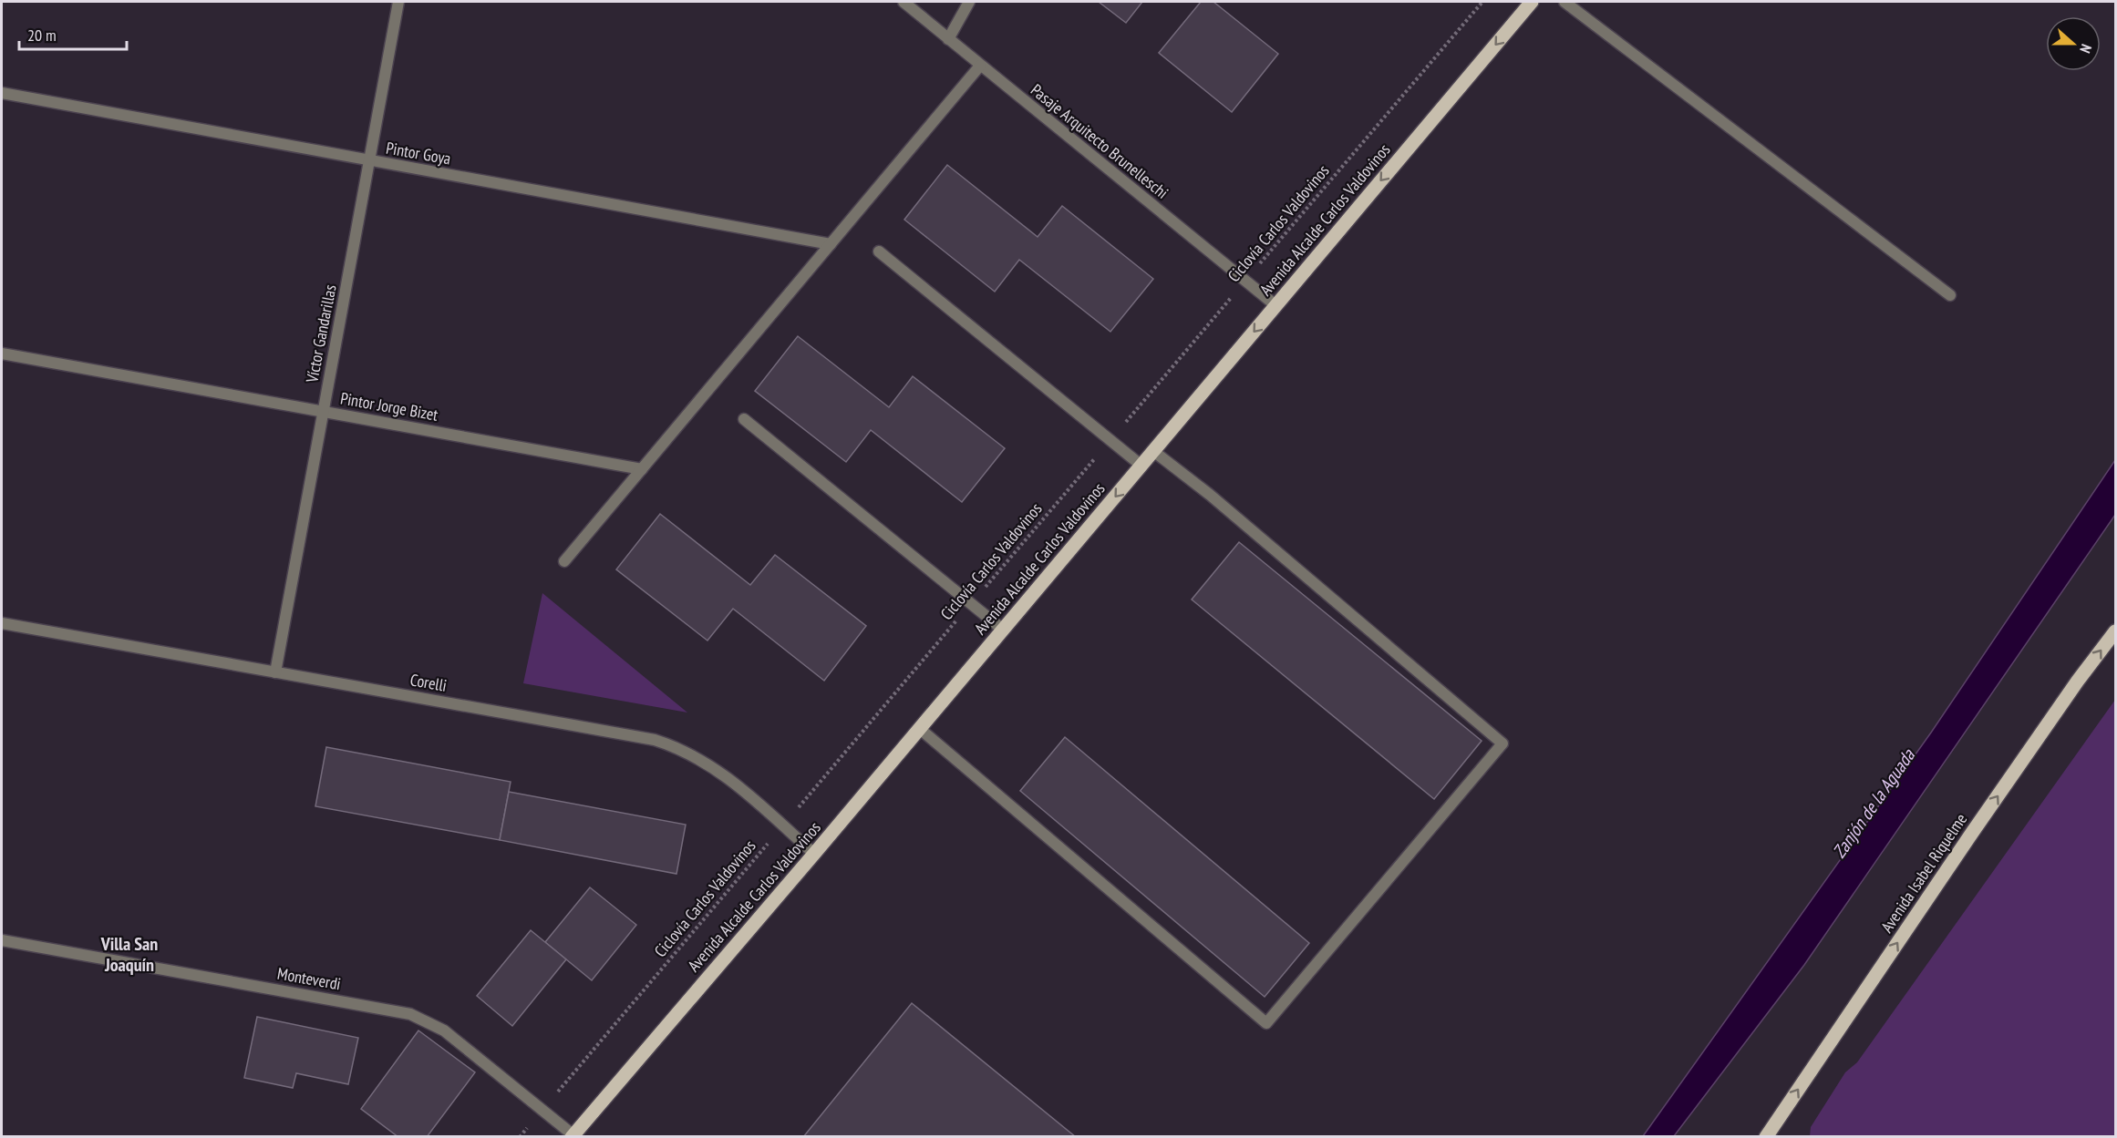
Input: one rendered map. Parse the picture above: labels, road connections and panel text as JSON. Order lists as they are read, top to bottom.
{
  "streets": {
    "main road": ["Avenida Alcalde Carlos Valdovinos", "Avenida Isabel Riquelme"],
    "street": [
      "Pasaje Arquitecto Brunelleschi",
      "Pintor Goya",
      "Víctor Gandarillas",
      "Pintor Jorge Bizet",
      "Corelli",
      "Monteverdi"
    ],
    "path": ["Ciclovía Carlos Valdovinos"]
  },
  "crossings": [
    ["Pasaje Arquitecto Brunelleschi", "Avenida Alcalde Carlos Valdovinos"],
    ["Pasaje Arquitecto Brunelleschi", "Ciclovía Carlos Valdovinos"],
    ["Pintor Goya", "Víctor Gandarillas"],
    ["Avenida Alcalde Carlos Valdovinos", "Corelli"],
    ["Avenida Alcalde Carlos Valdovinos", "Monteverdi"],
    ["Ciclovía Carlos Valdovinos", "Corelli"],
    ["Ciclovía Carlos Valdovinos", "Monteverdi"],
    ["Víctor Gandarillas", "Pintor Jorge Bizet"],
    ["Víctor Gandarillas", "Corelli"]
  ],
  "one_way": ["Avenida Alcalde Carlos Valdovinos", "Avenida Isabel Riquelme"],
  "districts": ["Villa San Joaquín"],
  "water": ["Zanjón de la Aguada"],
  "scale_bar": "20 m",
  "north": "right"
}
